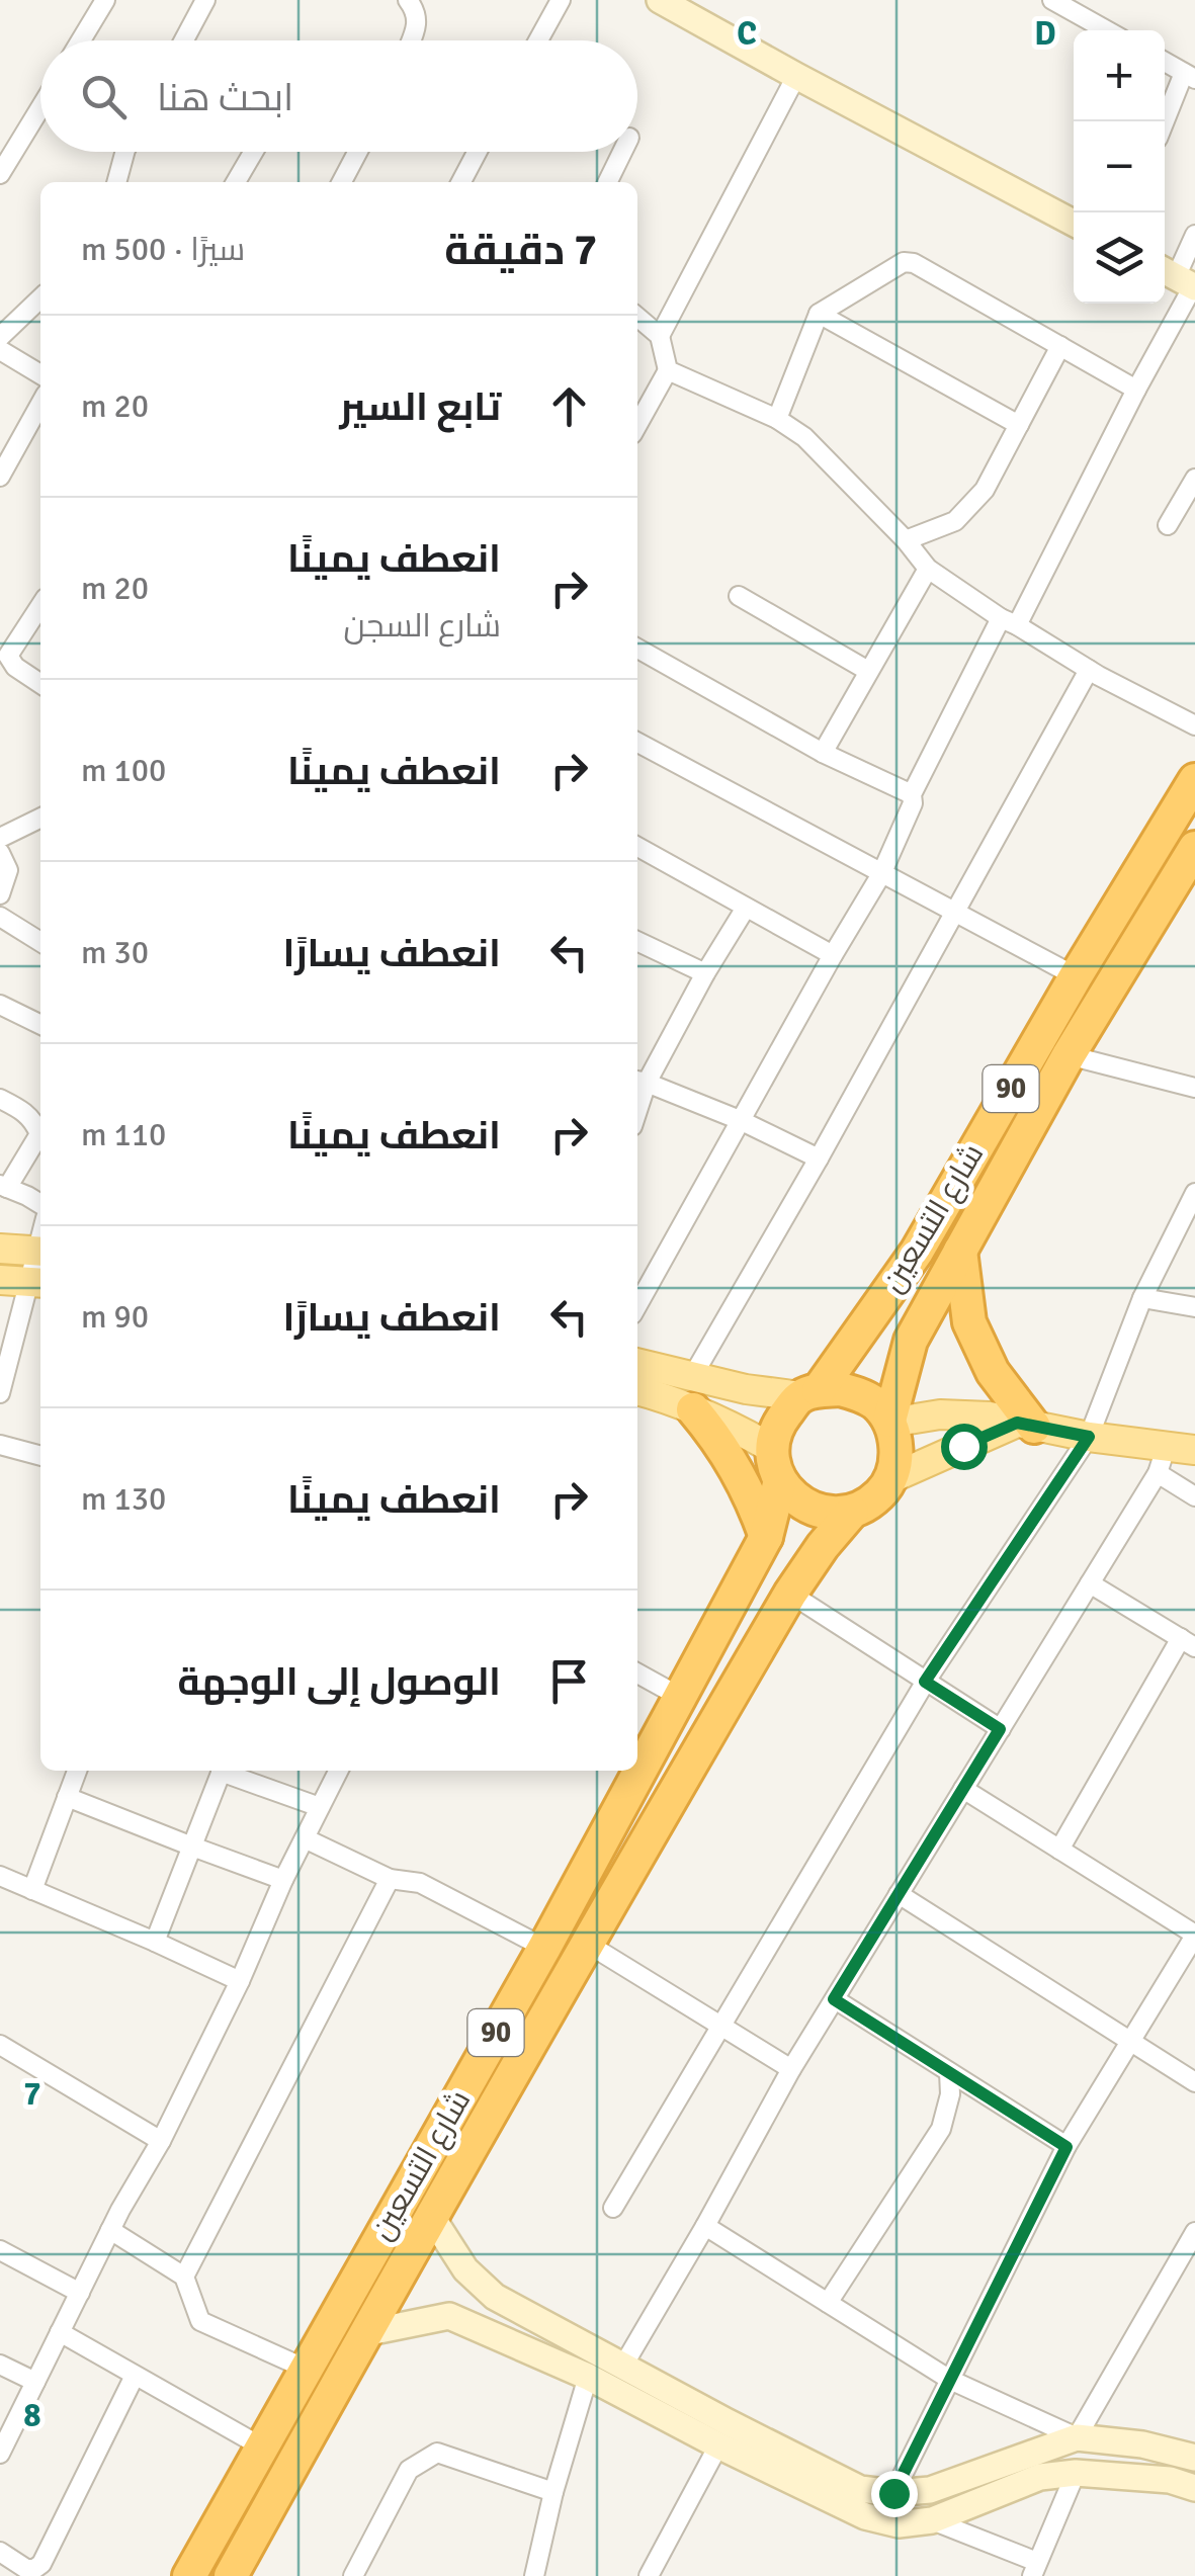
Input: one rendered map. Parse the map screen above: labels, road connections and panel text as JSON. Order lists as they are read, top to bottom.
{
  "streets": {
    "highway": ["90", "شارع التسعين"]
  },
  "page": {
    "map_buttons": ["+", "−"],
    "search": "ابحث هنا",
    "heading": ["7 دقيقة", "سيرًا · 500 m"],
    "list": [
      ["تابع السير", "20 m"],
      ["انعطف يمينًا", "شارع السجن", "20 m"],
      ["انعطف يمينًا", "100 m"],
      ["انعطف يسارًا", "30 m"],
      ["انعطف يمينًا", "110 m"],
      ["انعطف يسارًا", "90 m"],
      ["انعطف يمينًا", "130 m"],
      "الوصول إلى الوجهة"
    ]
  },
  "grid": {
    "columns": ["C", "D"],
    "rows": ["7", "8"]
  }
}
